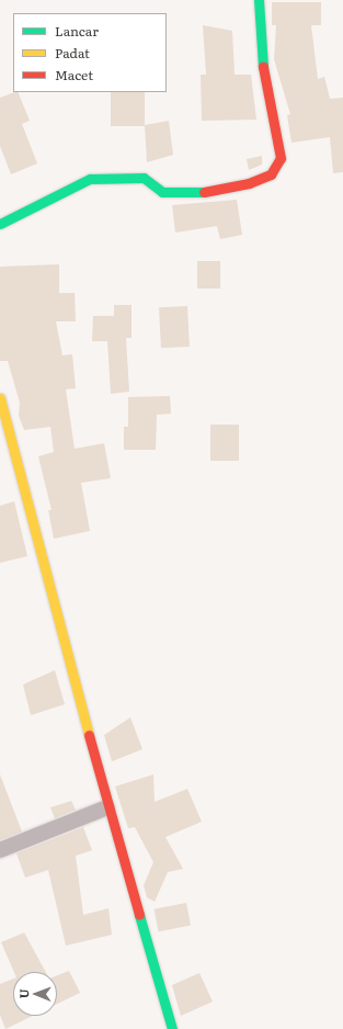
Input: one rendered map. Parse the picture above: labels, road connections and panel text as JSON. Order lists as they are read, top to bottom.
{
  "legend": ["Lancar", "Padat", "Macet"],
  "north": "left"
}
